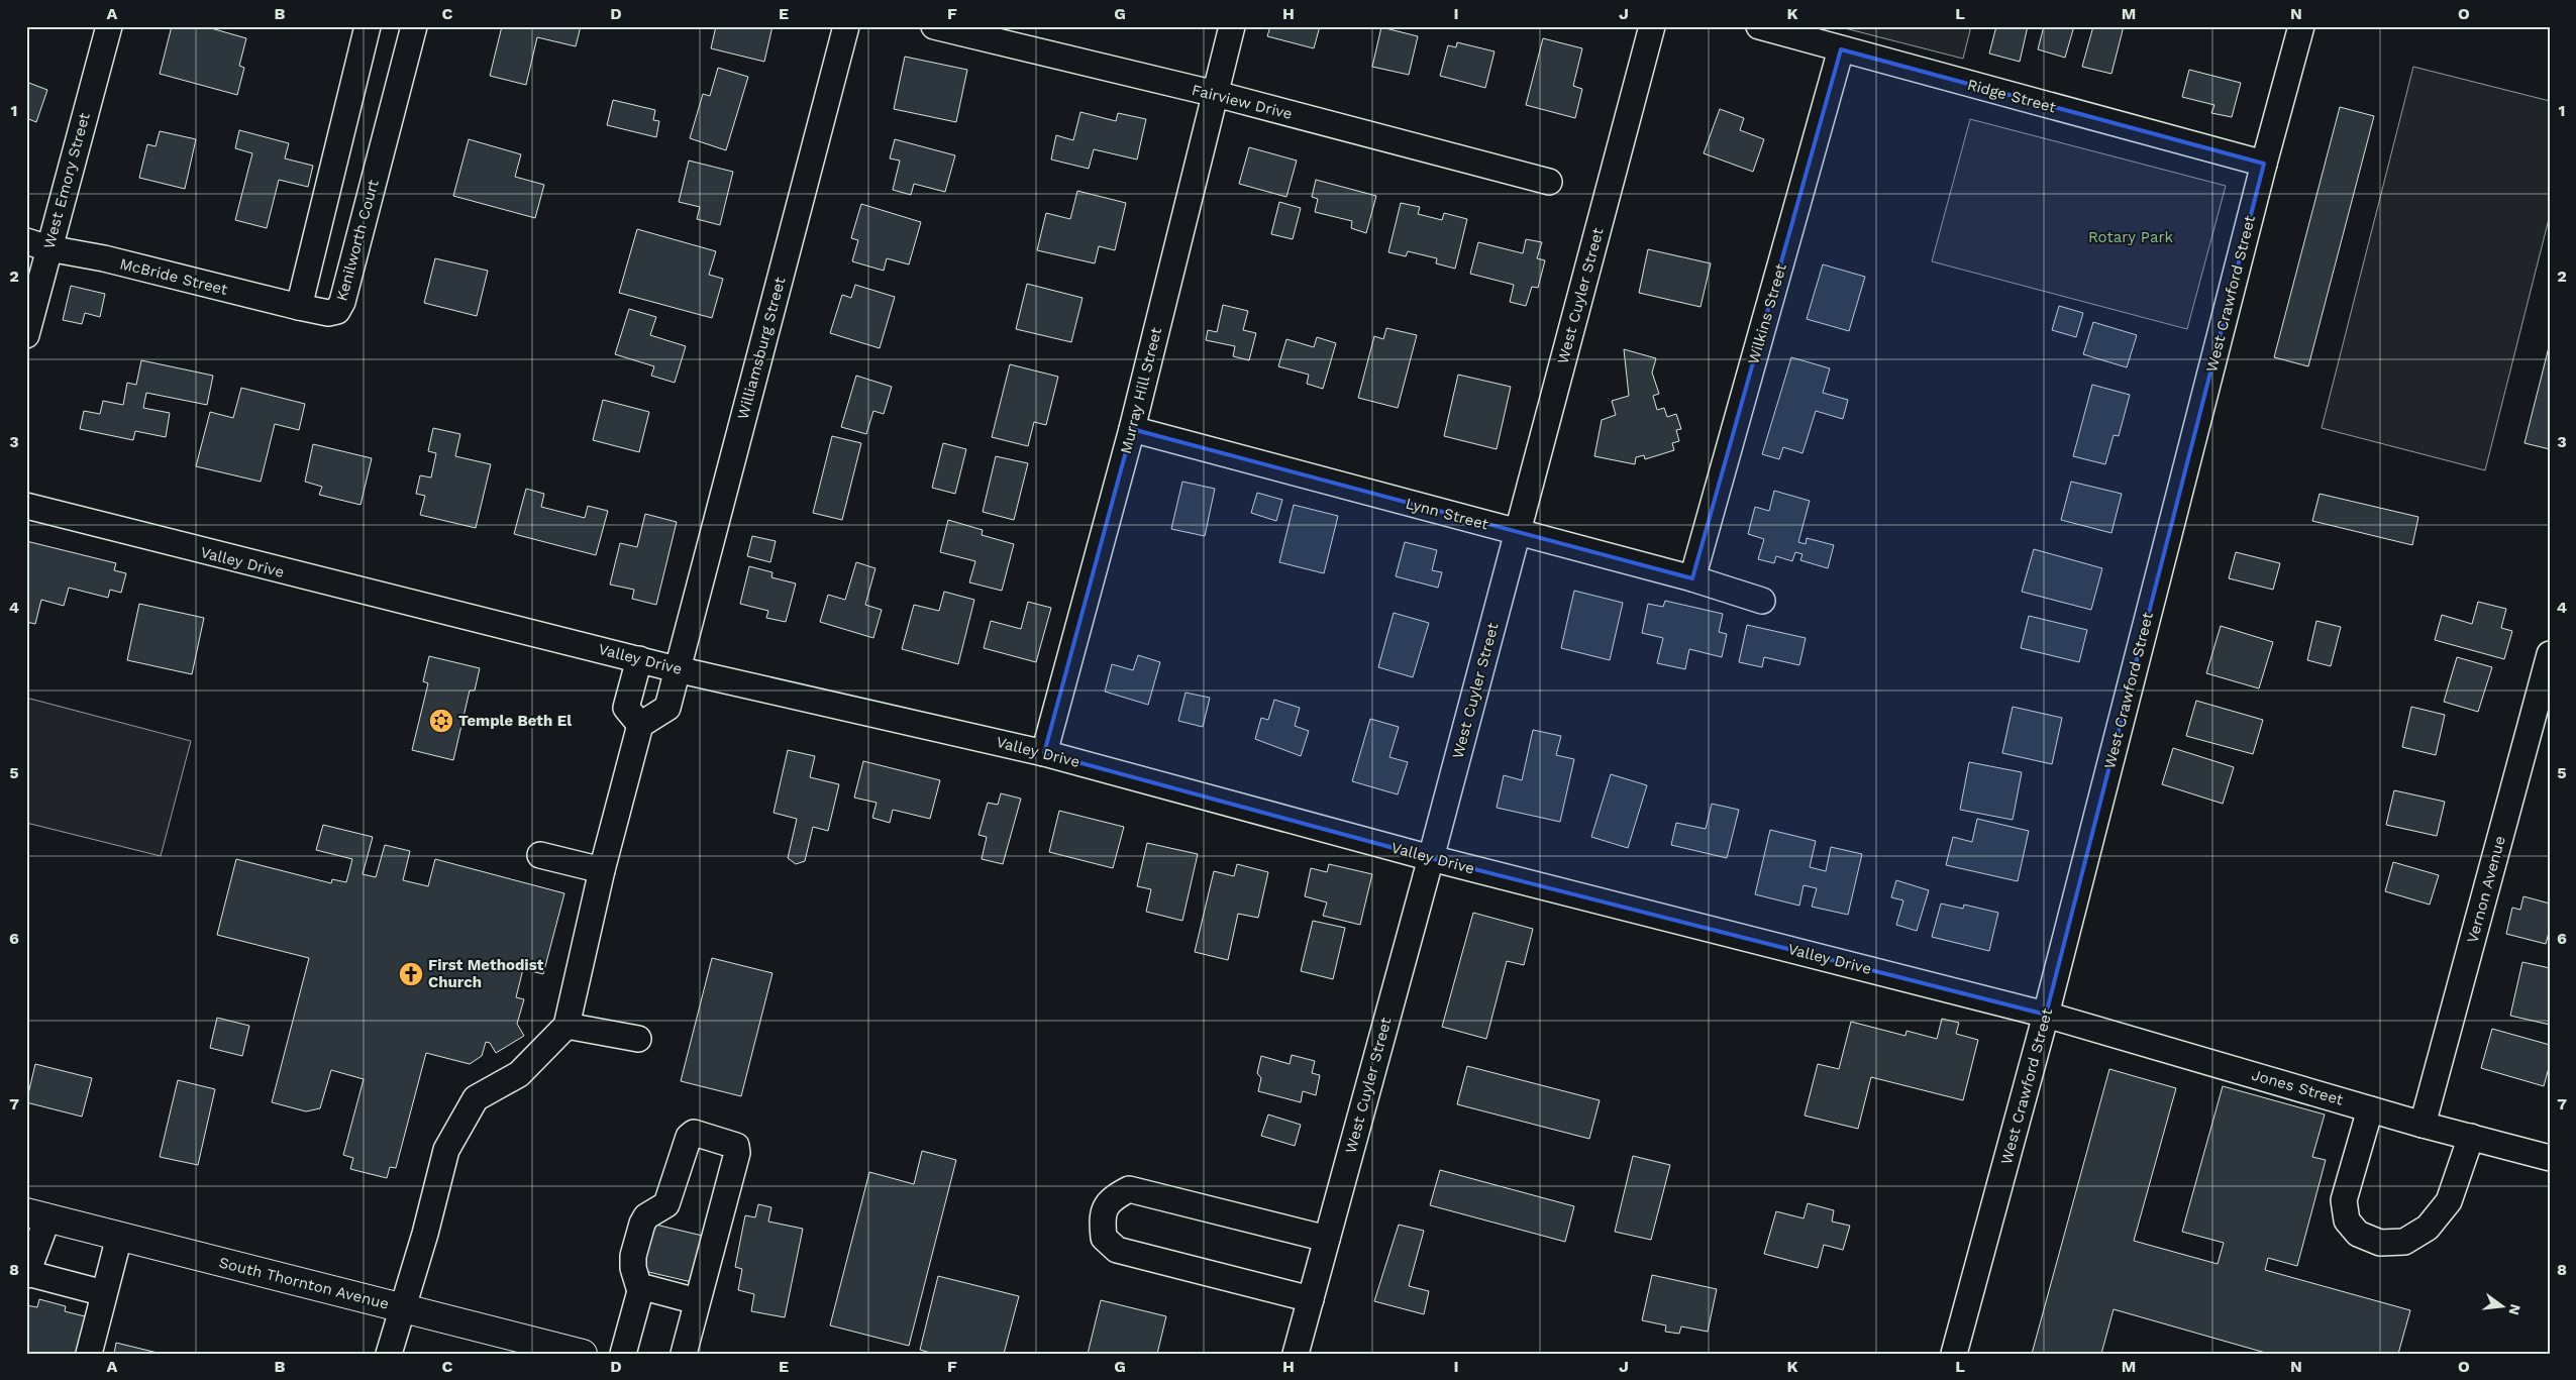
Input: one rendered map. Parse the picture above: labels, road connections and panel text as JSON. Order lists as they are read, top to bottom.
{
  "streets": {
    "main road": ["South Thornton Avenue"],
    "street": [
      "Ridge Street",
      "Fairview Drive",
      "West Emory Street",
      "Kenilworth Court",
      "McBride Street",
      "West Crawford Street",
      "West Cuyler Street",
      "Wilkins Street",
      "Williamsburg Street",
      "Murray Hill Street",
      "Lynn Street",
      "Valley Drive",
      "Vernon Avenue",
      "Jones Street"
    ]
  },
  "crossings": [
    ["Ridge Street", "West Crawford Street"],
    ["Ridge Street", "Wilkins Street"],
    ["Fairview Drive", "Murray Hill Street"],
    ["West Emory Street", "McBride Street"],
    ["Kenilworth Court", "McBride Street"],
    ["West Crawford Street", "Valley Drive"],
    ["West Crawford Street", "Jones Street"],
    ["West Cuyler Street", "Lynn Street"],
    ["West Cuyler Street", "Valley Drive"],
    ["Wilkins Street", "Lynn Street"],
    ["Williamsburg Street", "Valley Drive"],
    ["Murray Hill Street", "Lynn Street"],
    ["Murray Hill Street", "Valley Drive"],
    ["Valley Drive", "Jones Street"],
    ["Vernon Avenue", "Jones Street"]
  ],
  "parks": ["Rotary Park"],
  "places": {
    "synagogue": ["Temple Beth El"],
    "church": ["First Methodist Church"]
  },
  "north": "right",
  "grid": {
    "columns": [
      "A",
      "B",
      "C",
      "D",
      "E",
      "F",
      "G",
      "H",
      "I",
      "J",
      "K",
      "L",
      "M",
      "N",
      "O"
    ],
    "rows": [
      "1",
      "2",
      "3",
      "4",
      "5",
      "6",
      "7",
      "8"
    ]
  }
}
